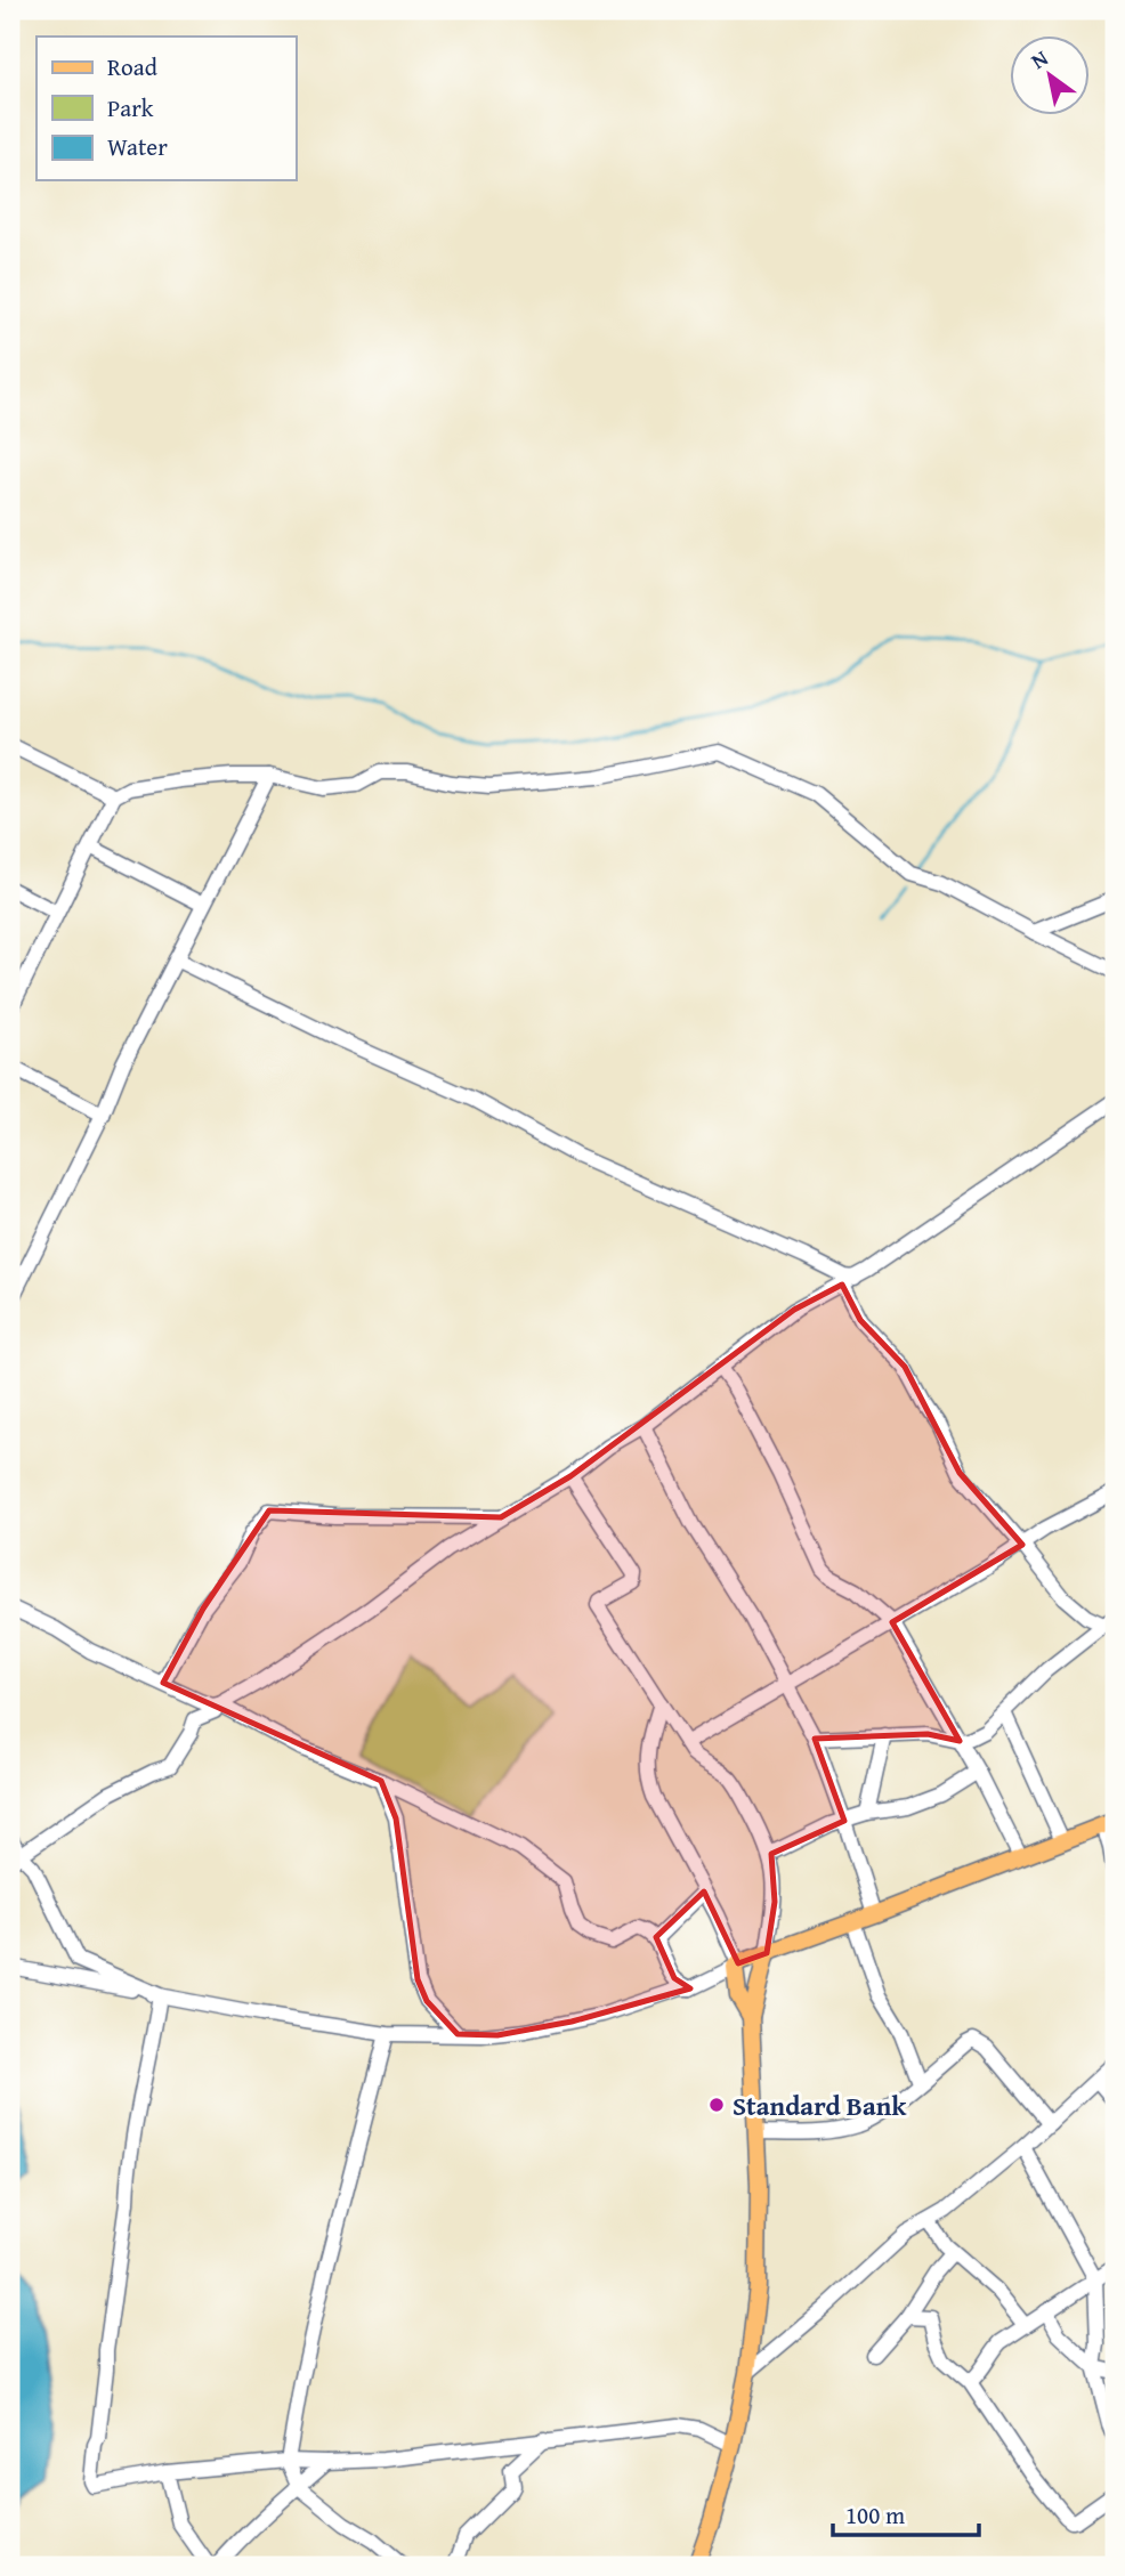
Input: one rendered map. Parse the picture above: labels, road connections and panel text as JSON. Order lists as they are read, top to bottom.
{
  "places": ["Standard Bank"],
  "legend": ["Road", "Park", "Water"],
  "scale_bar": "100 m",
  "north": "top left"
}
